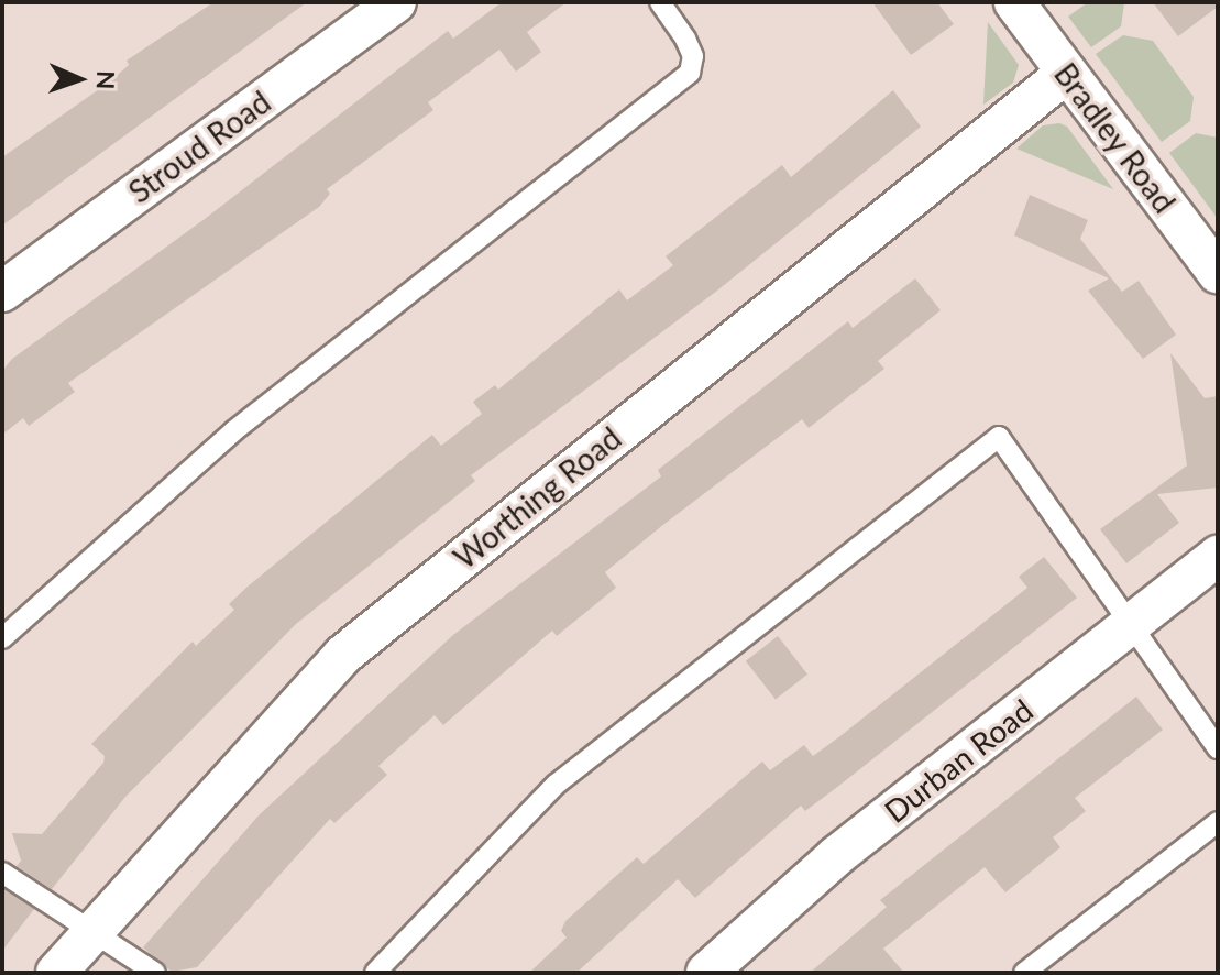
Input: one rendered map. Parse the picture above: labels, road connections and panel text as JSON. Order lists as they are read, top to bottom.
{
  "streets": {
    "street": [
      "Bradley Road",
      "Stroud Road",
      "Worthing Road",
      "Durban Road"
    ]
  },
  "crossings": [
    ["Bradley Road", "Worthing Road"]
  ],
  "north": "right"
}
